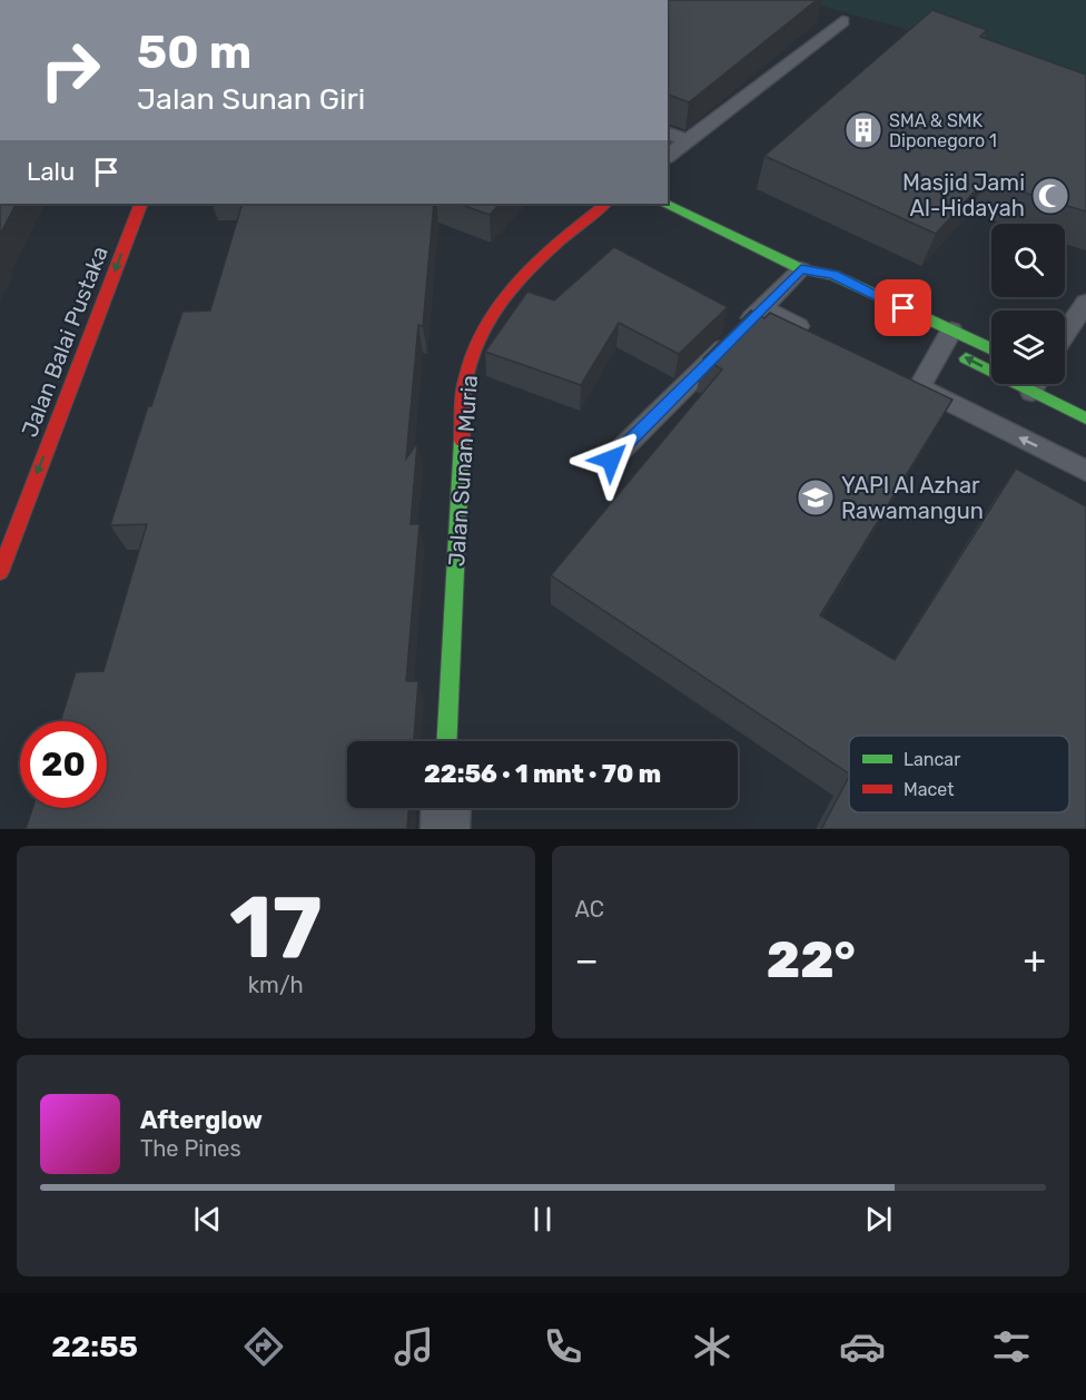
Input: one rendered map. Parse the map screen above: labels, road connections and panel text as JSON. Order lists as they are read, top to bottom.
{
  "streets": {
    "street": ["Jalan Balai Pustaka", "Jalan Sunan Muria"]
  },
  "one_way": ["Jalan Balai Pustaka"],
  "places": {
    "building": ["SMA & SMK Diponegoro 1"],
    "mosque": ["Masjid Jami Al-Hidayah"],
    "school or university": ["YAPI Al Azhar Rawamangun"]
  },
  "legend": ["Lancar", "Macet"],
  "page": {
    "turn": ["50 m", "Jalan Sunan Giri"],
    "then": "Lalu",
    "limit": "20",
    "trip": "22:56 · 1 mnt · 70 m",
    "tile": [
      ["17", "km/h"],
      "AC"
    ],
    "heat": ["−", "22°", "+"],
    "song": ["Afterglow", "The Pines"],
    "tabs": "22:55"
  }
}
